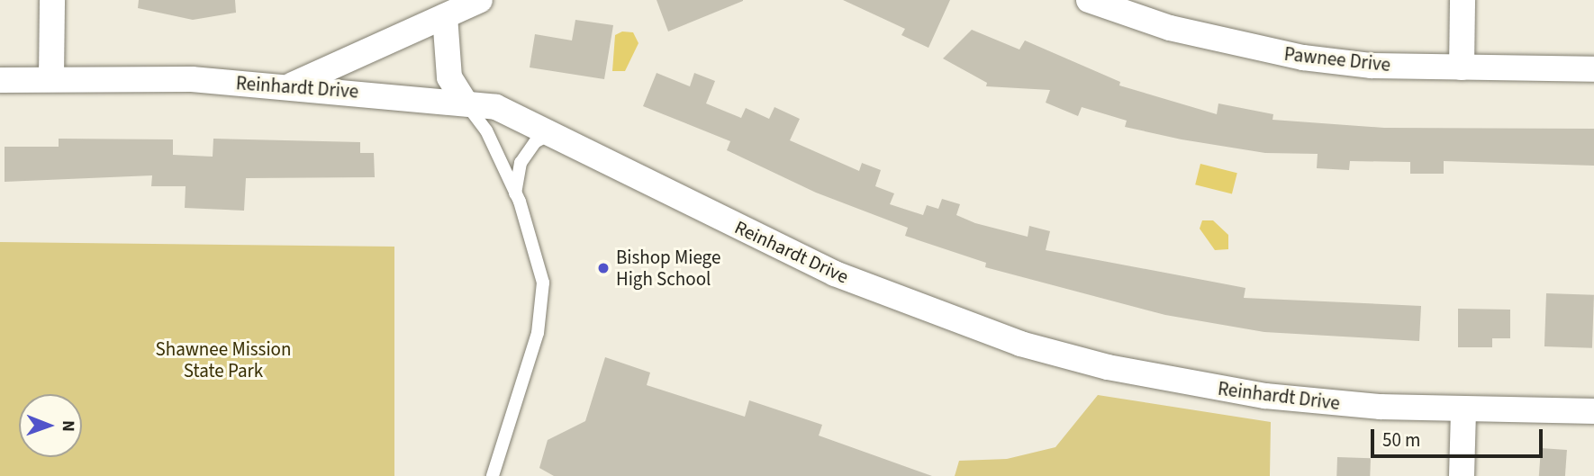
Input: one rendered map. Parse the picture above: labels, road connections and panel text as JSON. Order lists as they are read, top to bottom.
{
  "streets": {
    "street": ["Pawnee Drive", "Reinhardt Drive"]
  },
  "parks": ["Shawnee Mission State Park"],
  "places": ["Bishop Miege High School"],
  "scale_bar": "50 m",
  "north": "right"
}
